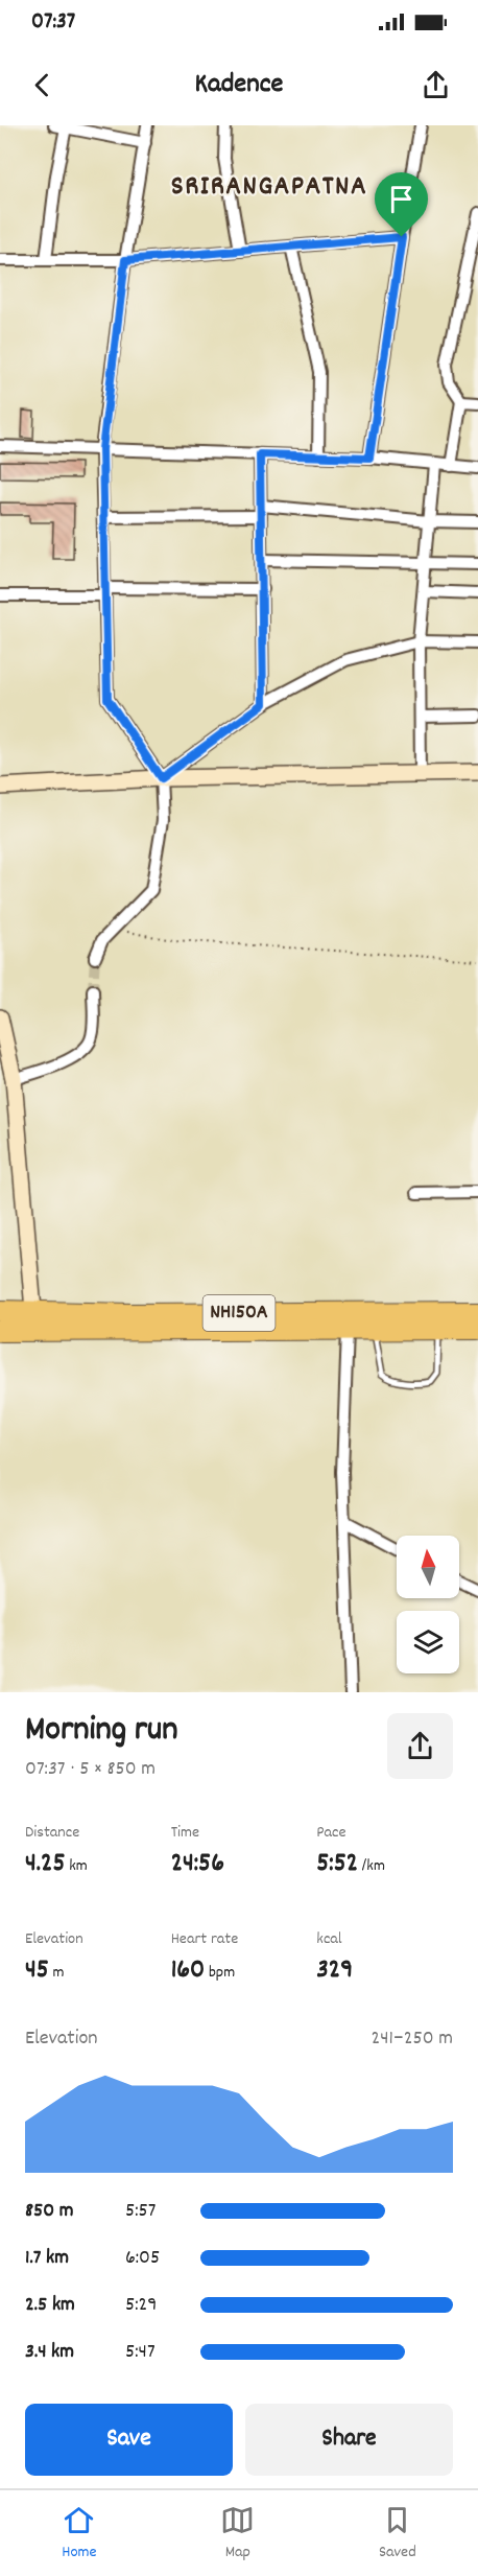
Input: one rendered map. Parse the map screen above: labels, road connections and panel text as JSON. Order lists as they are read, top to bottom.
{
  "streets": {
    "highway": ["NH150A"]
  },
  "districts": ["SRIRANGAPATNA"],
  "north": "top",
  "page": {
    "status": "07:37",
    "header": "Kadence",
    "heading": ["Morning run", "07:37 · 5 × 850 m"],
    "stats": [
      ["Distance", "4.25 km"],
      ["Time", "24:56"],
      ["Pace", "5:52 /km"],
      ["Elevation", "45 m"],
      ["Heart rate", "160 bpm"],
      ["kcal", "329"]
    ],
    "chart": ["Elevation", "241–250 m"],
    "list": [
      {
        "name": "850 m",
        "note": "5:57"
      },
      {
        "name": "1.7 km",
        "note": "6:05"
      },
      {
        "name": "2.5 km",
        "note": "5:29"
      },
      {
        "name": "3.4 km",
        "note": "5:47"
      }
    ],
    "buttons": ["Save", "Share"],
    "tabs": ["Home", "Map", "Saved"]
  }
}
